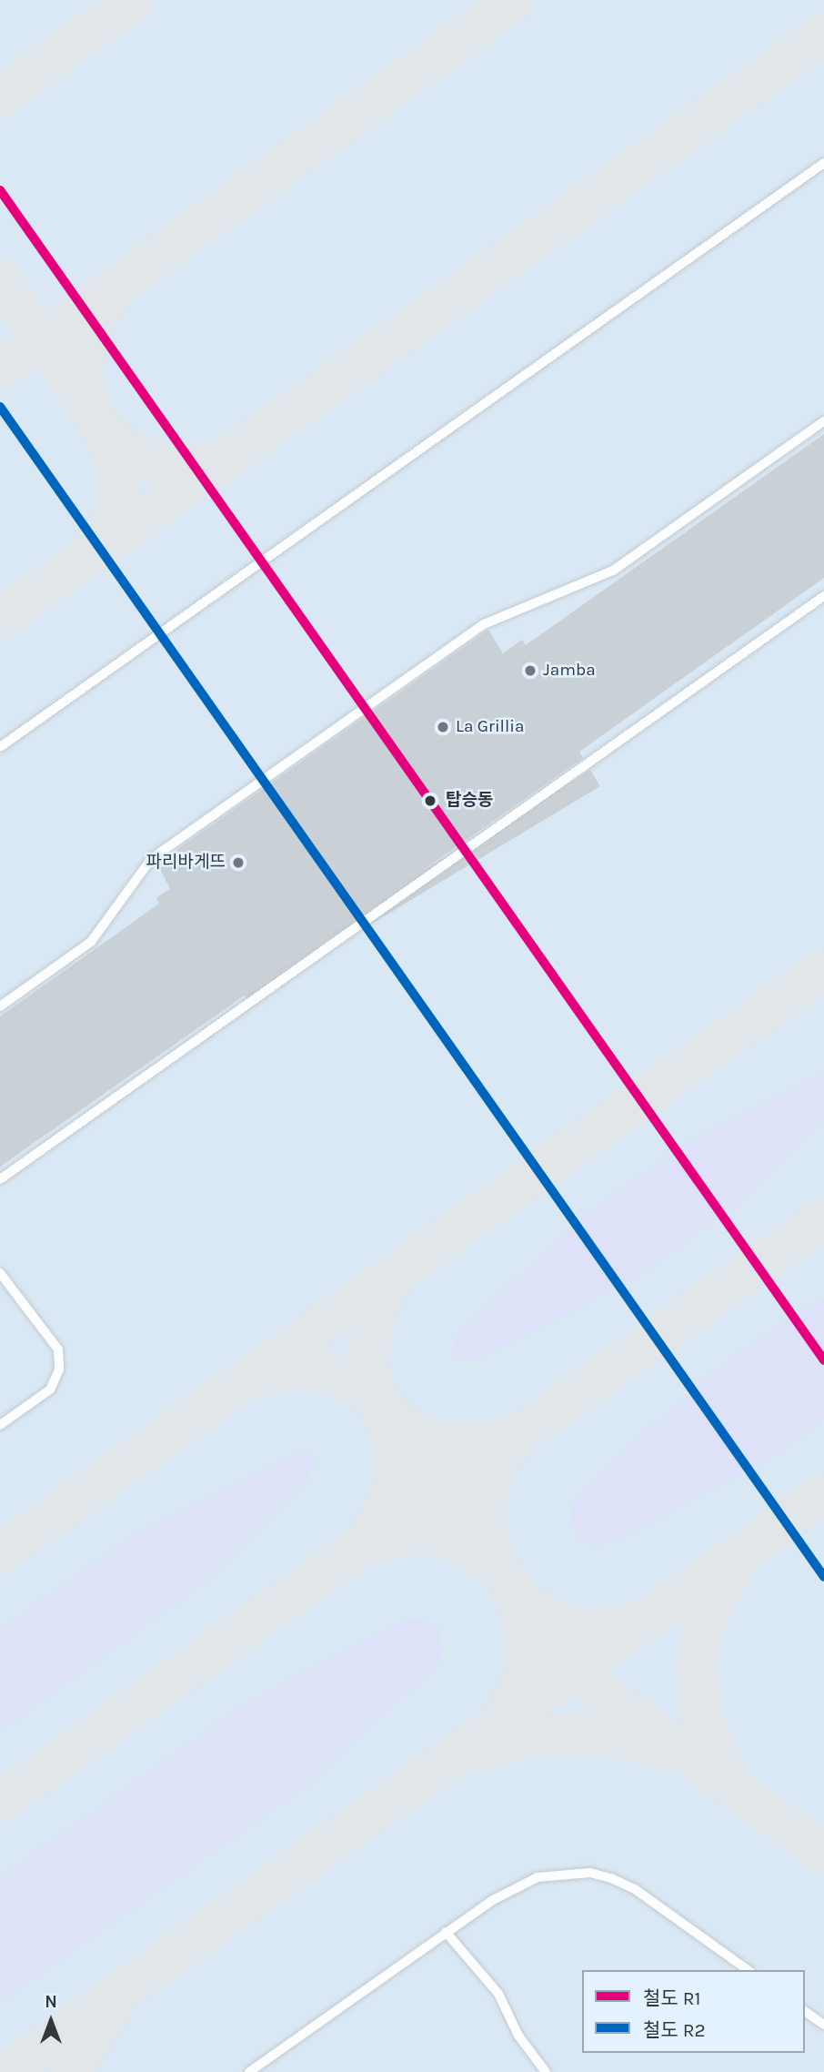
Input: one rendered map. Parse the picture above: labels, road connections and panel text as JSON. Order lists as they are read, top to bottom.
{
  "places": [
    "Jamba",
    "La Grillia",
    "탑승동",
    "파리바게뜨"
  ],
  "lines": ["rail line R1", "rail line R2"],
  "legend": ["철도 R1", "철도 R2"],
  "north": "top"
}
